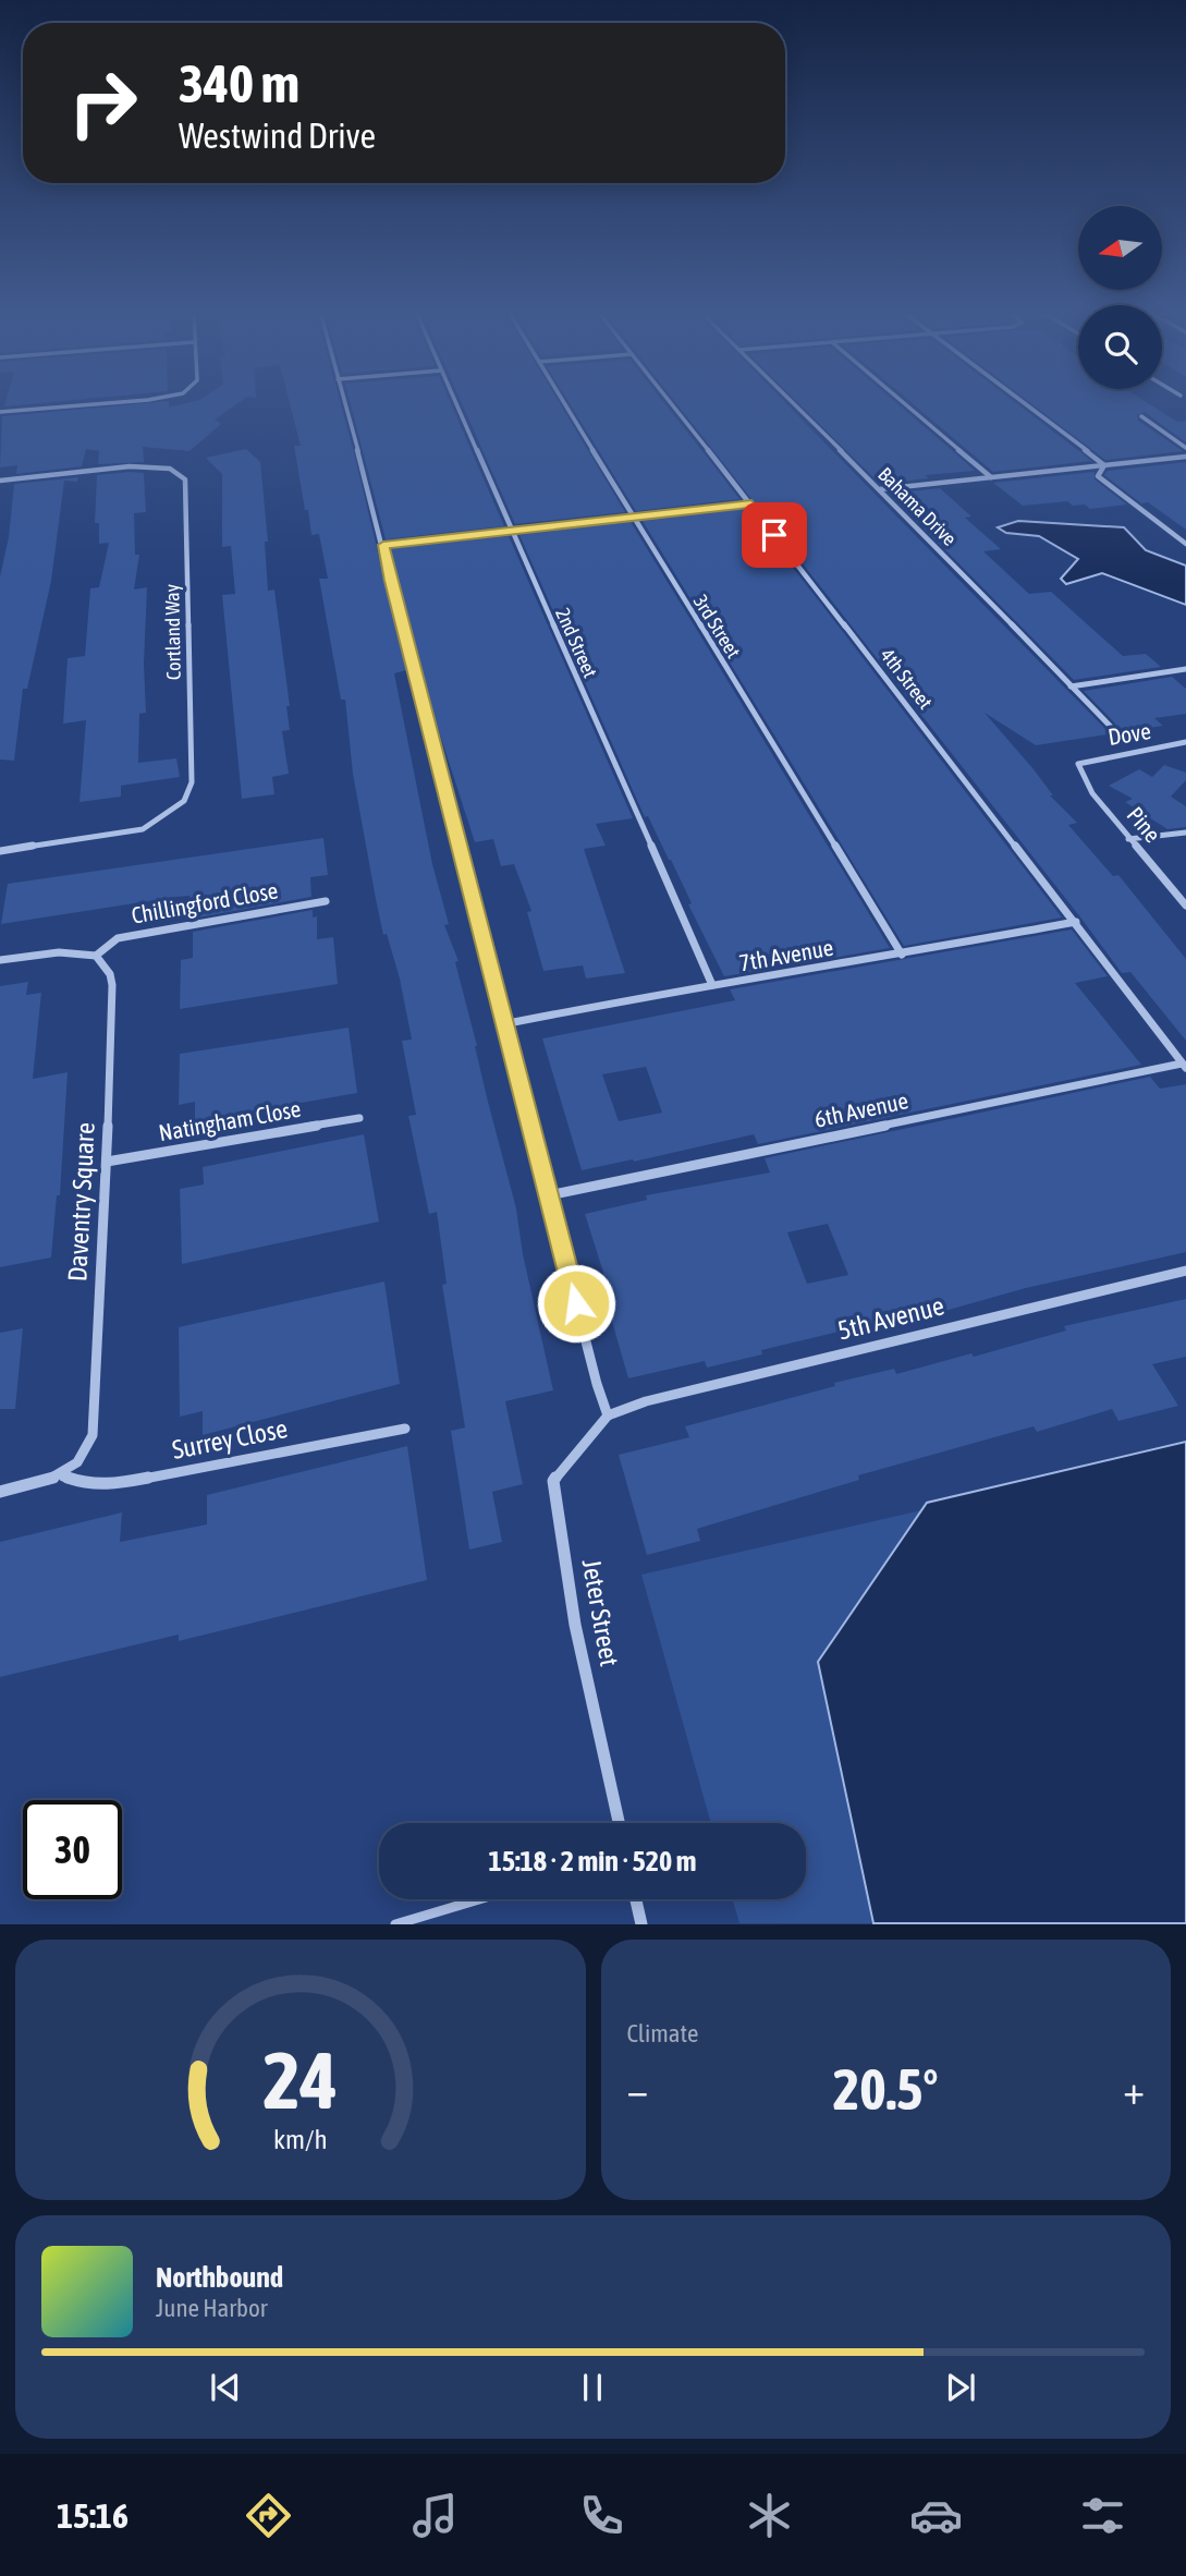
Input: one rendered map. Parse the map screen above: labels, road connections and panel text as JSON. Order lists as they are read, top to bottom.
{
  "streets": {
    "street": [
      "Bahama Drive",
      "3rd Street",
      "Cortland Way",
      "2nd Street",
      "4th Street",
      "Dove",
      "Pine",
      "Chillingford Close",
      "7th Avenue",
      "6th Avenue",
      "Natingham Close",
      "Daventry Square",
      "5th Avenue",
      "Surrey Close",
      "Jeter Street"
    ]
  },
  "crossings": [
    ["3rd Street", "7th Avenue"],
    ["2nd Street", "7th Avenue"],
    ["4th Street", "7th Avenue"],
    ["4th Street", "6th Avenue"],
    ["Dove", "Pine"],
    ["Chillingford Close", "Daventry Square"],
    ["Natingham Close", "Daventry Square"],
    ["Daventry Square", "Surrey Close"],
    ["5th Avenue", "Jeter Street"]
  ],
  "north": "left",
  "page": {
    "turn": ["340 m", "Westwind Drive"],
    "limit": "30",
    "trip": "15:18 · 2 min · 520 m",
    "tile": "Climate",
    "heat": ["−", "20.5°", "+"],
    "song": ["Northbound", "June Harbor"],
    "tabs": "15:16",
    "gauge": ["24", "km/h"]
  }
}
